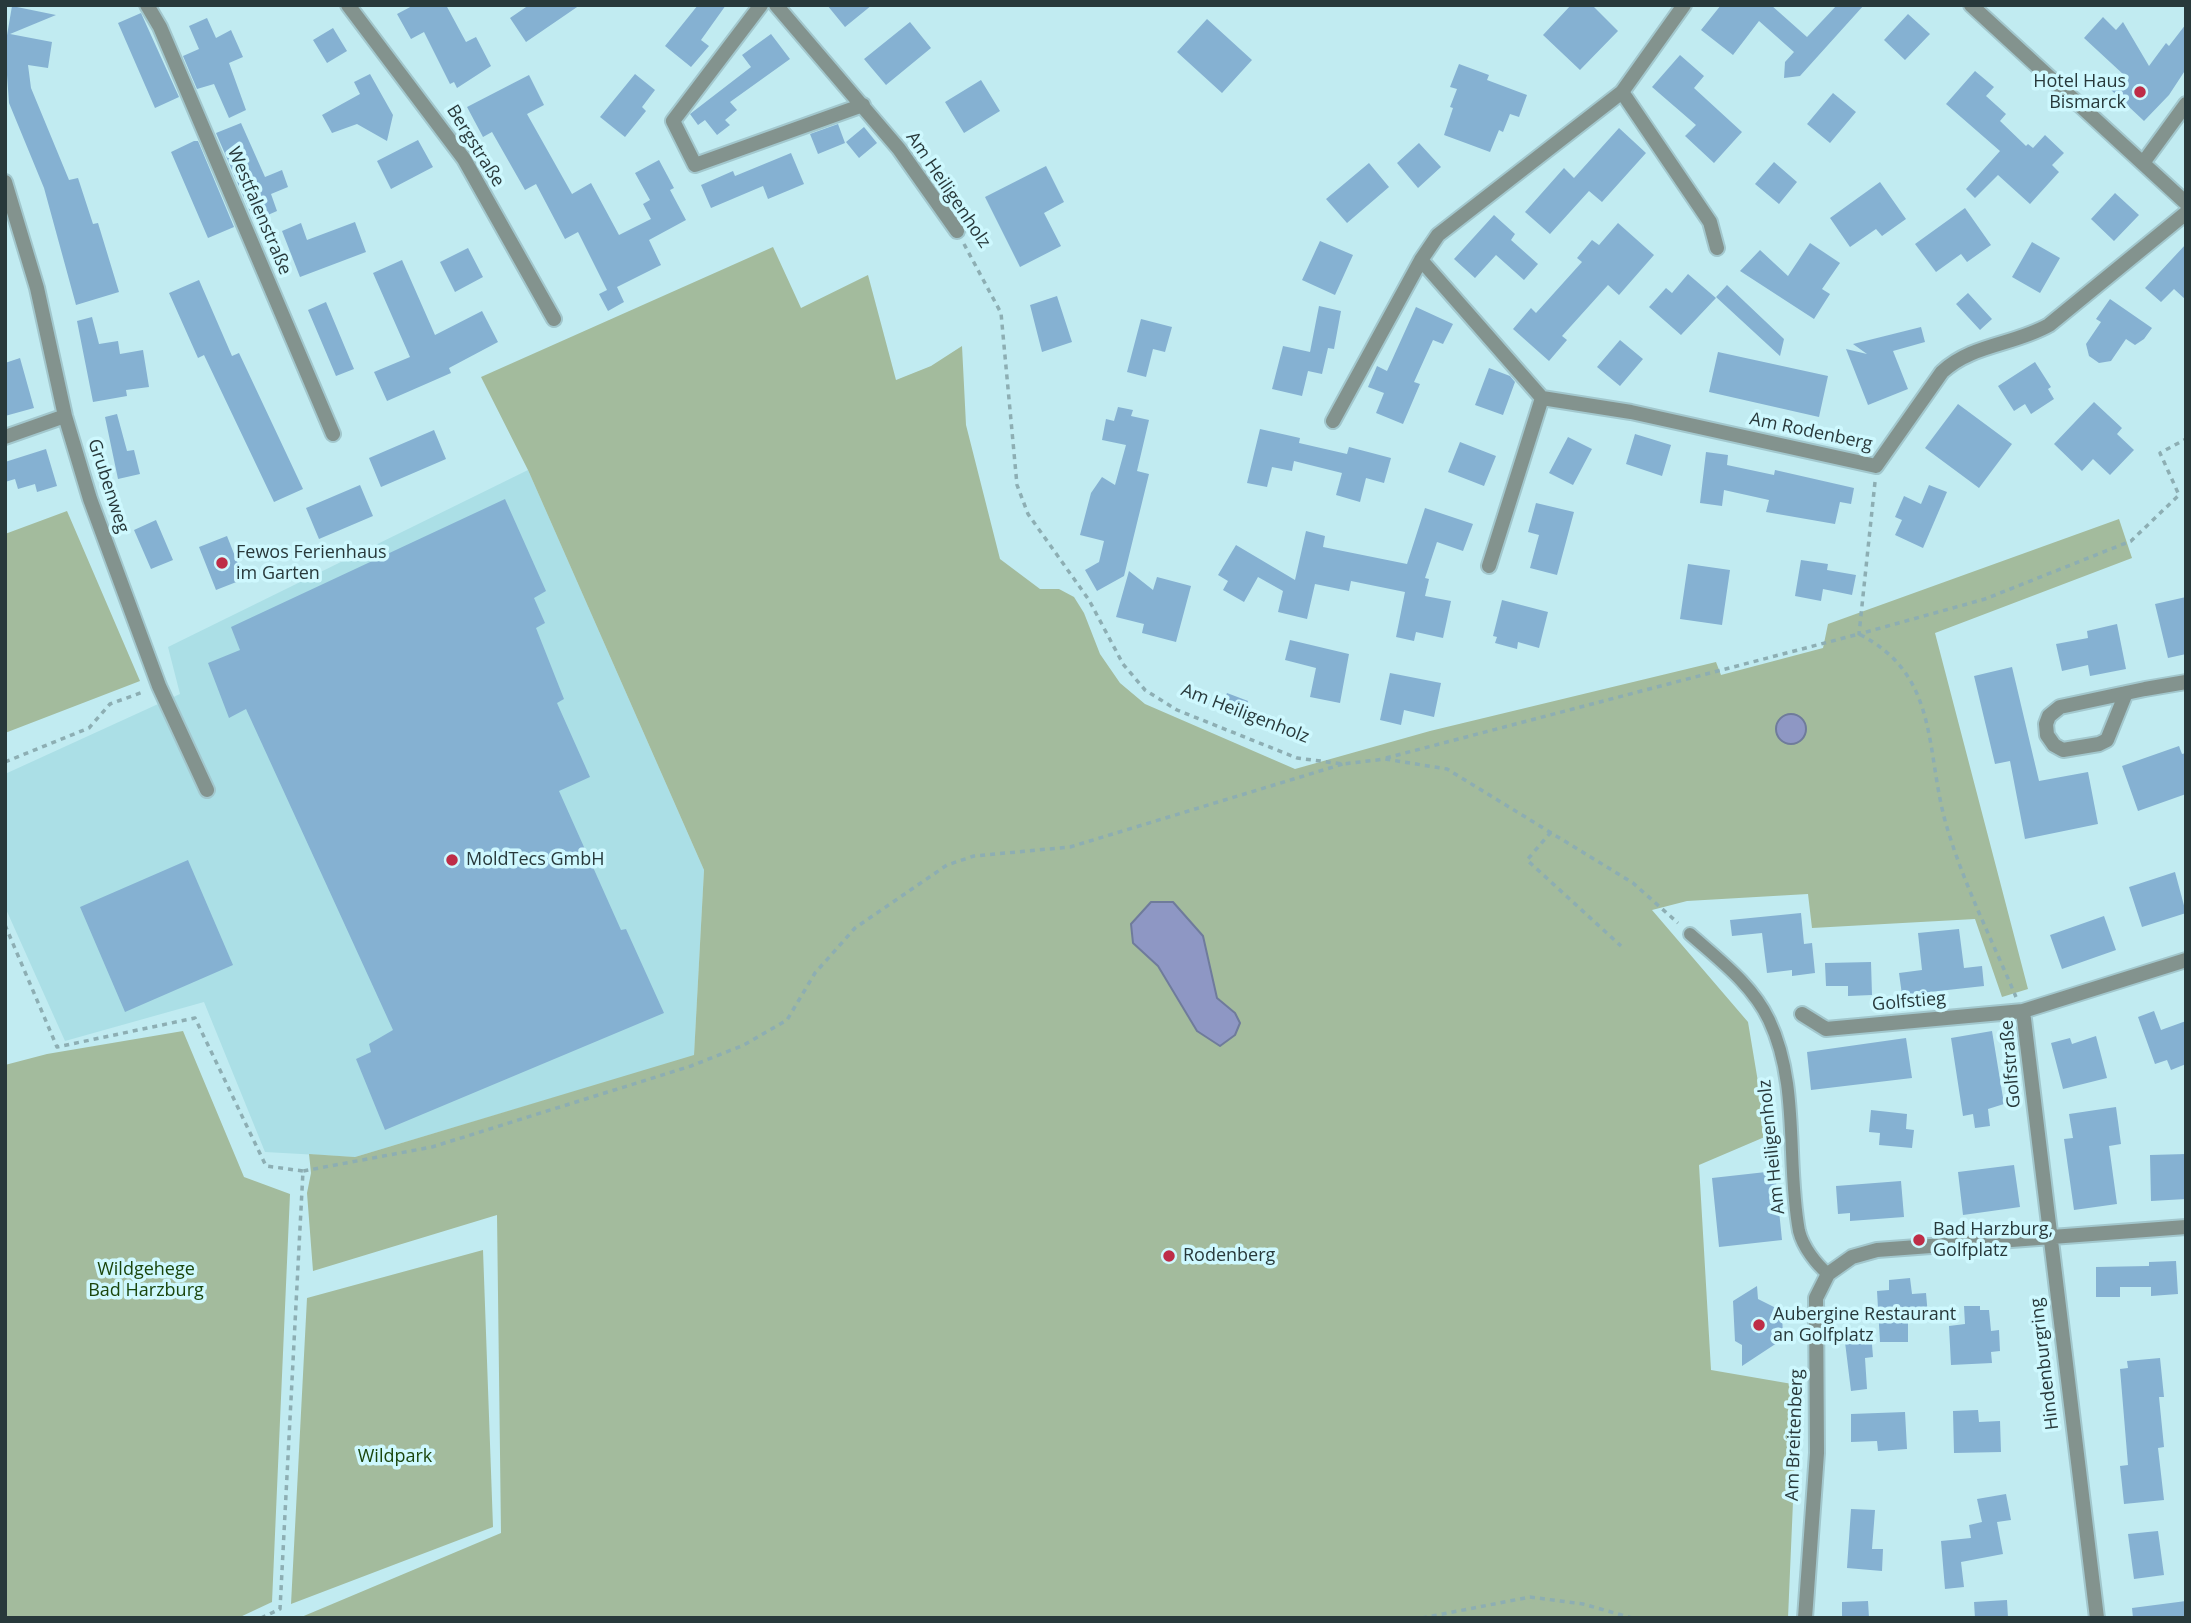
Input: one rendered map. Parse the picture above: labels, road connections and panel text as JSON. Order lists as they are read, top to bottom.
{
  "streets": {
    "street": [
      "Bergstraße",
      "Am Heiligenholz",
      "Westfalenstraße",
      "Am Rodenberg",
      "Grubenweg",
      "Golfstieg",
      "Golfstraße",
      "Hindenburgring",
      "Am Breitenberg"
    ]
  },
  "crossings": [
    ["Am Heiligenholz", "Am Breitenberg"],
    ["Golfstieg", "Golfstraße"],
    ["Golfstraße", "Hindenburgring"]
  ],
  "parks": ["Wildgehege Bad Harzburg", "Wildpark"],
  "places": [
    "Hotel Haus Bismarck",
    "Fewos Ferienhaus im Garten",
    "MoldTecs GmbH",
    "Bad Harzburg, Golfplatz",
    "Rodenberg",
    "Aubergine Restaurant an Golfplatz"
  ]
}
